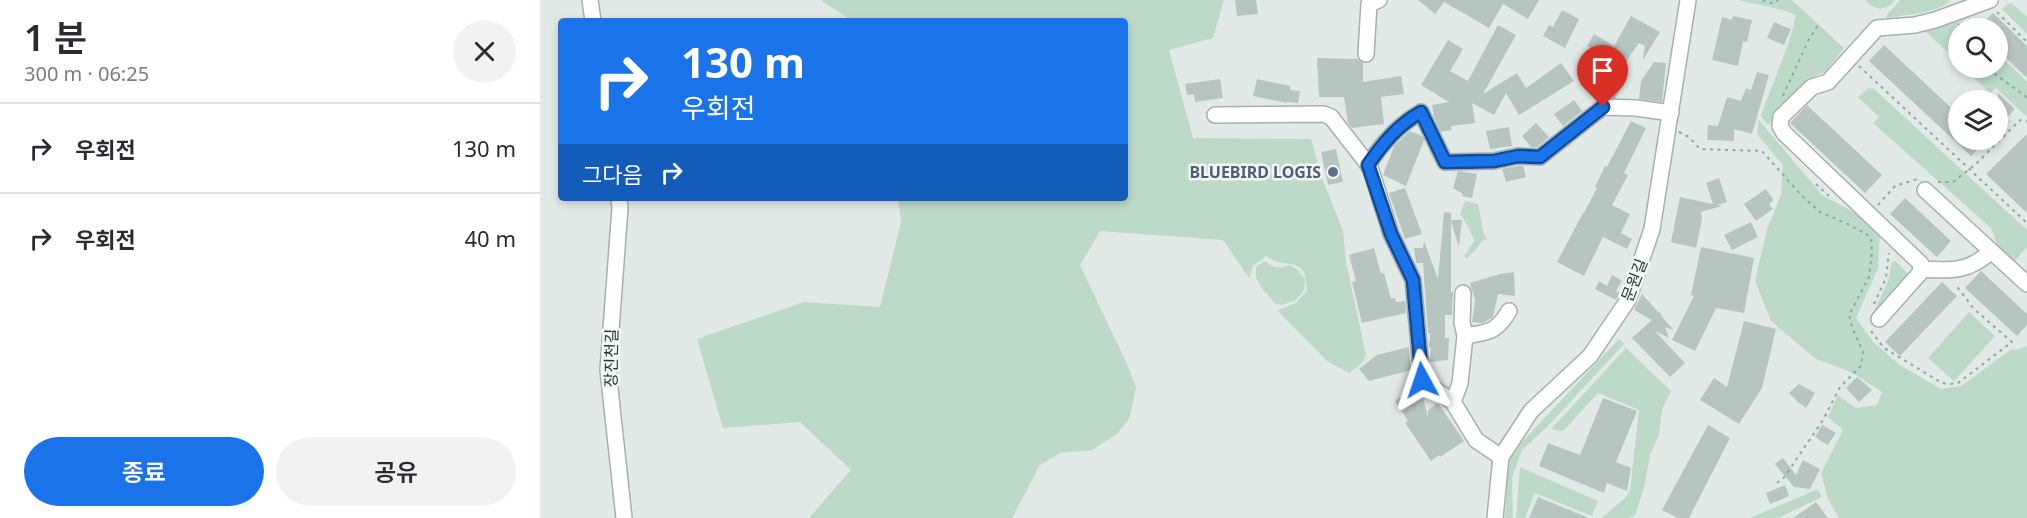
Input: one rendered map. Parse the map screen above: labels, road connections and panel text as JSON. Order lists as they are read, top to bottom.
{
  "streets": {
    "street": ["문원길", "장진천길"]
  },
  "places": ["BLUEBIRD LOGIS"],
  "page": {
    "heading": ["1 분", "300 m · 06:25"],
    "turn": ["130 m", "우회전"],
    "list": [
      {
        "name": "우회전",
        "value": "130 m"
      },
      {
        "name": "우회전",
        "value": "40 m"
      }
    ],
    "then": "그다음",
    "buttons": ["종료", "공유"]
  }
}
